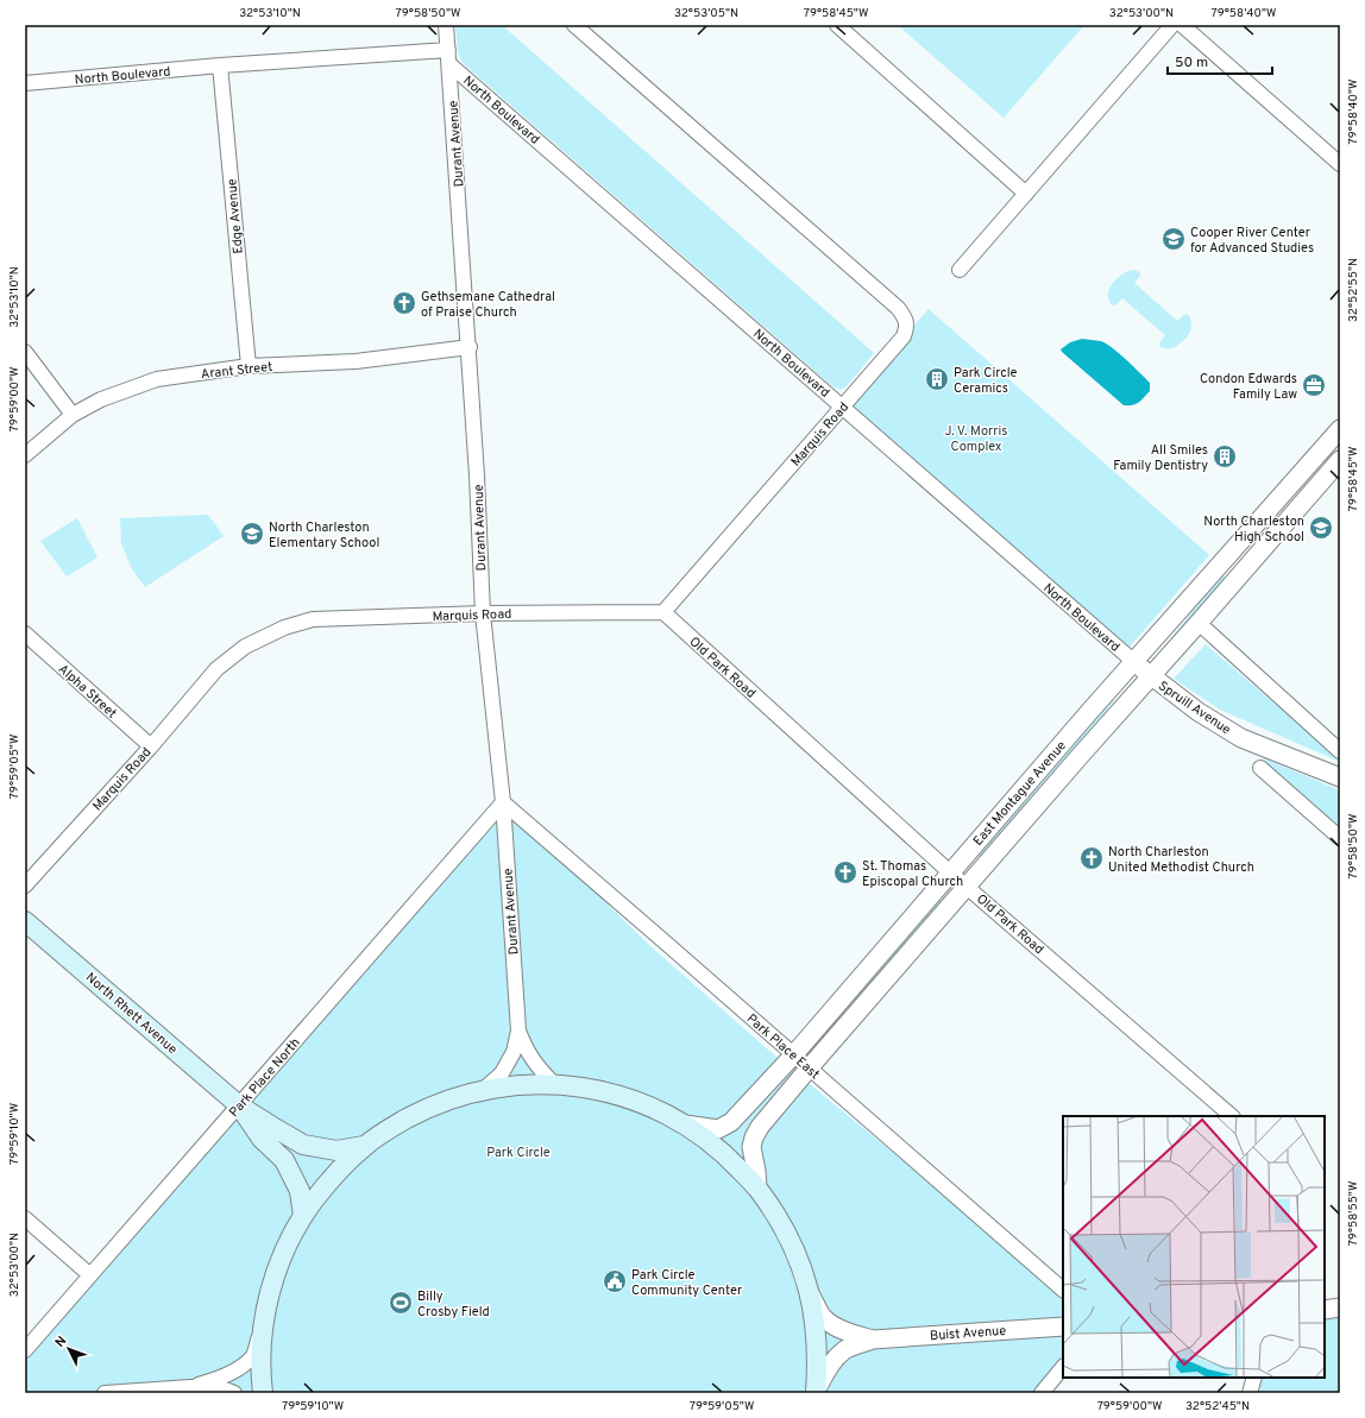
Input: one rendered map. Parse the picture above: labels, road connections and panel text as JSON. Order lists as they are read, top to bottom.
{
  "streets": {
    "main road": ["North Rhett Avenue"],
    "street": [
      "North Boulevard",
      "Durant Avenue",
      "Edge Avenue",
      "Arant Street",
      "Marquis Road",
      "Old Park Road",
      "Alpha Street",
      "Spruill Avenue",
      "East Montague Avenue",
      "Park Place East",
      "Park Place North",
      "Buist Avenue"
    ]
  },
  "crossings": [
    ["North Boulevard", "Durant Avenue"],
    ["North Boulevard", "Edge Avenue"],
    ["North Boulevard", "Marquis Road"],
    ["North Boulevard", "Spruill Avenue"],
    ["North Boulevard", "East Montague Avenue"],
    ["Durant Avenue", "Arant Street"],
    ["Durant Avenue", "Marquis Road"],
    ["Durant Avenue", "Park Place East"],
    ["Durant Avenue", "Park Place North"],
    ["Edge Avenue", "Arant Street"],
    ["Marquis Road", "Old Park Road"],
    ["Marquis Road", "Alpha Street"],
    ["Old Park Road", "East Montague Avenue"],
    ["Spruill Avenue", "East Montague Avenue"],
    ["East Montague Avenue", "Park Place East"],
    ["North Rhett Avenue", "Park Place North"],
    ["Park Place East", "Park Place North"]
  ],
  "parks": ["J. V. Morris Complex", "Park Circle"],
  "places": {
    "school or university": ["Cooper River Center for Advanced Studies", "North Charleston High School", "North Charleston Elementary School"],
    "church": ["Gethsemane Cathedral of Praise Church", "North Charleston United Methodist Church", "St. Thomas Episcopal Church"],
    "building": ["Park Circle Ceramics", "All Smiles Family Dentistry"],
    "office": ["Condon Edwards Family Law"],
    "public building": ["Park Circle Community Center"],
    "sports": ["Billy Crosby Field"]
  },
  "scale_bar": "50 m",
  "north": "top left",
  "coordinates": [
    "32°53'10\"N",
    "79°58'50\"W",
    "32°53'05\"N",
    "79°58'45\"W",
    "32°53'00\"N",
    "79°58'40\"W",
    "32°52'55\"N",
    "79°59'00\"W",
    "79°59'05\"W",
    "79°59'10\"W",
    "79°58'55\"W",
    "32°52'45\"N"
  ]
}
